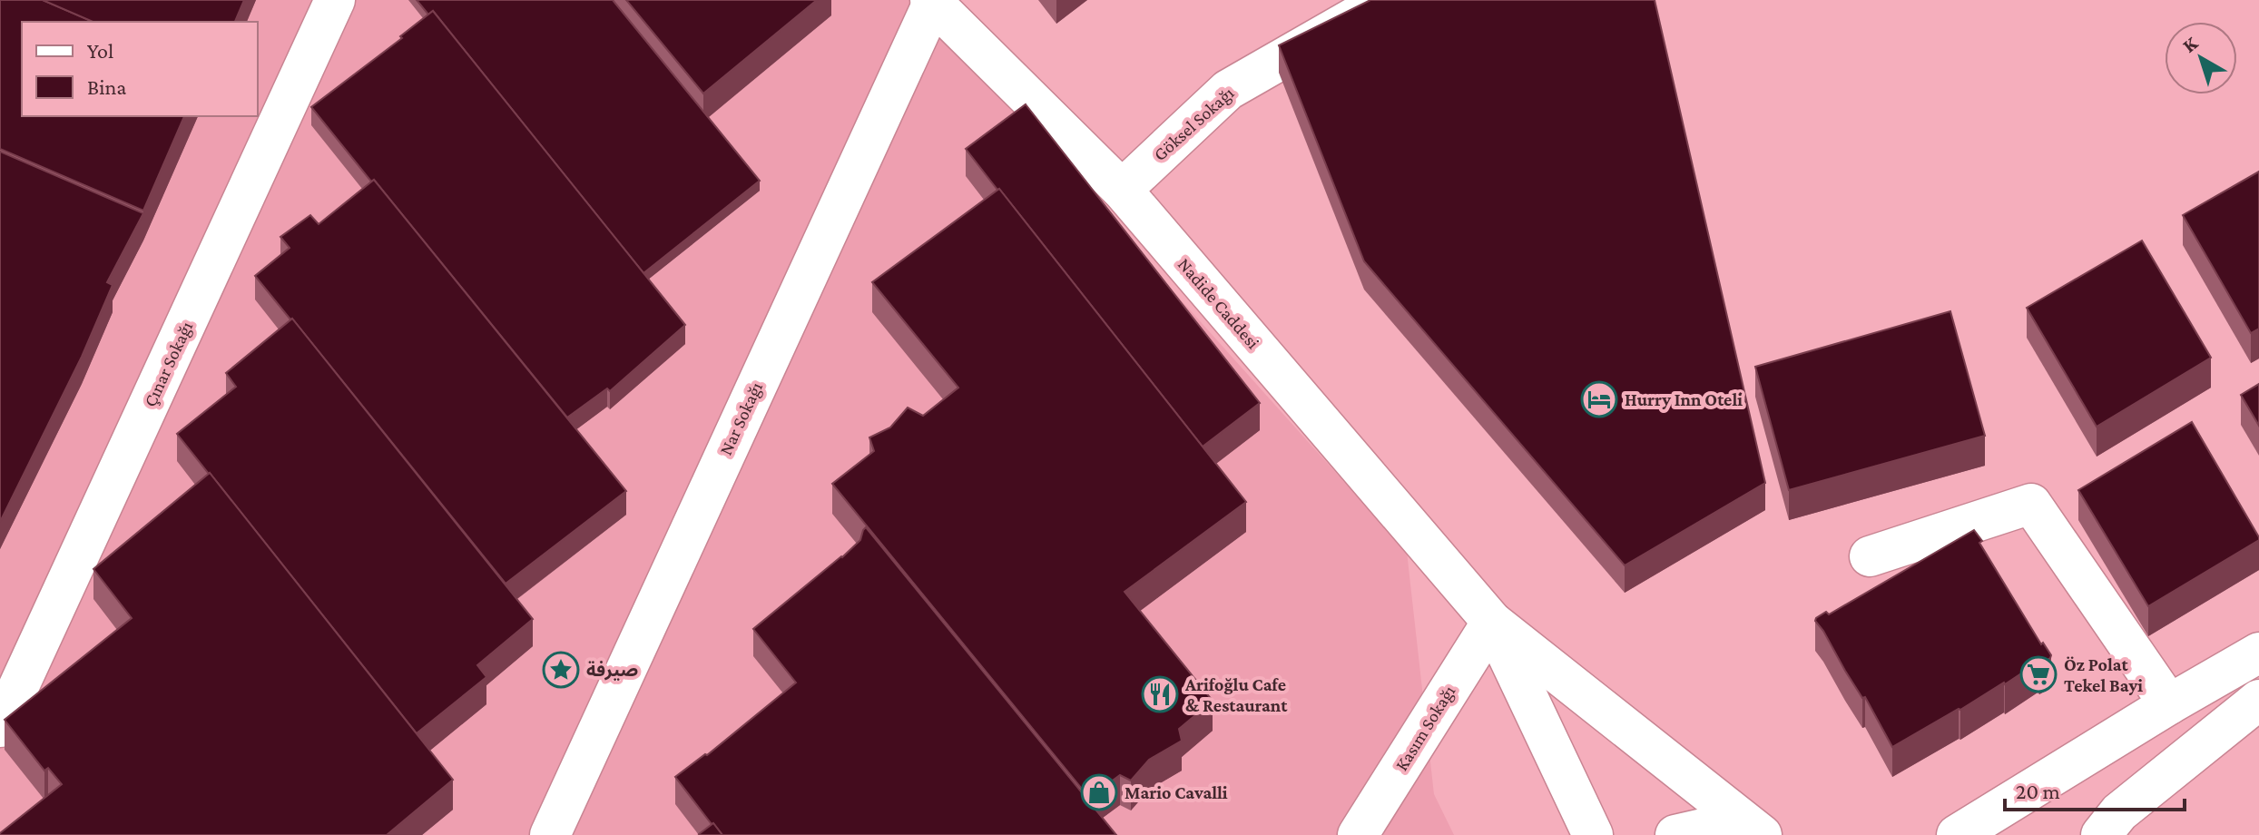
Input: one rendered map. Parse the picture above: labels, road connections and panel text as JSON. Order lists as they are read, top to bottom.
{
  "streets": {
    "street": [
      "Göksel Sokağı",
      "Nadide Caddesi",
      "Çınar Sokağı",
      "Nar Sokağı",
      "Kasım Sokağı"
    ]
  },
  "crossings": [
    ["Göksel Sokağı", "Nadide Caddesi"],
    ["Nadide Caddesi", "Nar Sokağı"],
    ["Nadide Caddesi", "Kasım Sokağı"]
  ],
  "places": {
    "hotel": ["Hurry Inn Oteli"],
    "place": ["صيرفة"],
    "supermarket": ["Öz Polat Tekel Bayi"],
    "restaurant": ["Arifoğlu Cafe & Restaurant"],
    "shop": ["Mario Cavalli"]
  },
  "legend": ["Yol", "Bina"],
  "scale_bar": "20 m",
  "north": "top left"
}
